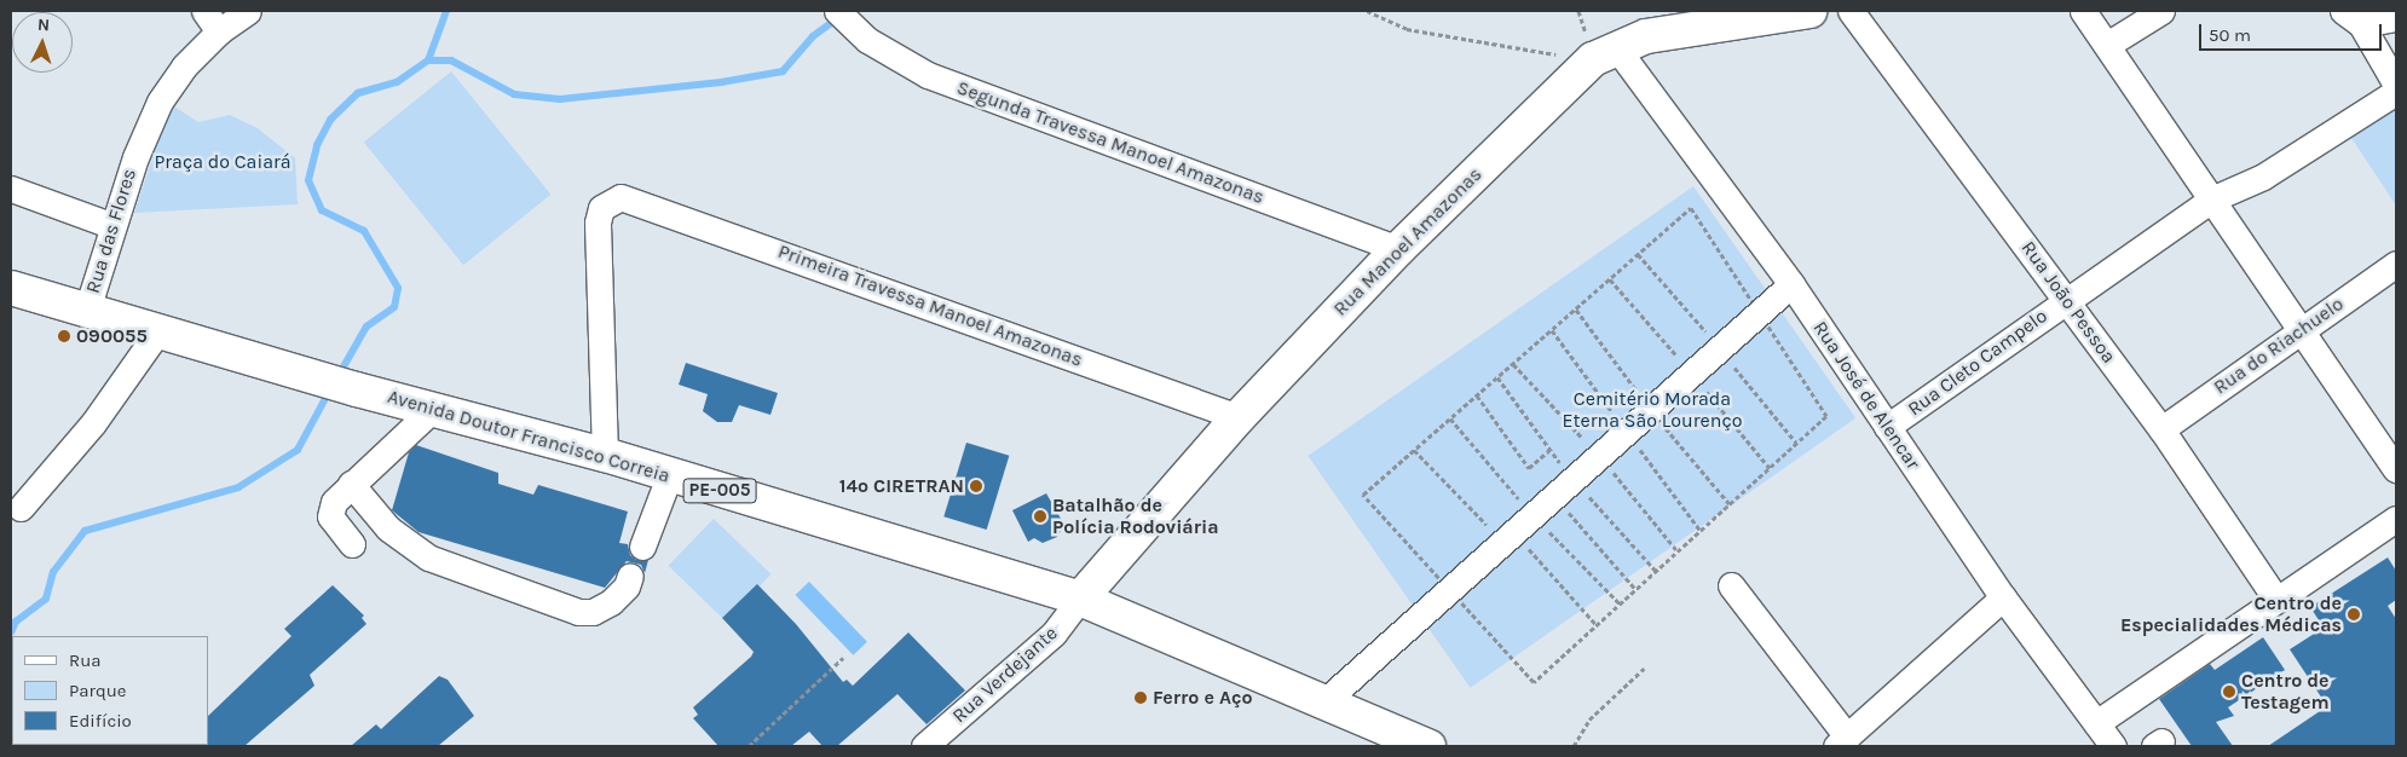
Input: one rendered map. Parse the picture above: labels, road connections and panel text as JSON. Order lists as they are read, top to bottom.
{
  "streets": {
    "main road": ["Rua Manoel Amazonas", "Avenida Doutor Francisco Correia", "PE-005"],
    "street": [
      "Segunda Travessa Manoel Amazonas",
      "Rua das Flores",
      "Rua João Pessoa",
      "Primeira Travessa Manoel Amazonas",
      "Rua do Riachuelo",
      "Rua Cleto Campelo",
      "Rua José de Alencar",
      "Rua Verdejante"
    ]
  },
  "crossings": [
    ["Segunda Travessa Manoel Amazonas", "Rua Manoel Amazonas"],
    ["Rua das Flores", "Avenida Doutor Francisco Correia"],
    ["Rua Manoel Amazonas", "Primeira Travessa Manoel Amazonas"],
    ["Rua Manoel Amazonas", "Rua José de Alencar"],
    ["Rua Manoel Amazonas", "Avenida Doutor Francisco Correia"],
    ["Rua Manoel Amazonas", "PE-005"],
    ["Rua Manoel Amazonas", "Rua Verdejante"],
    ["Rua João Pessoa", "Rua do Riachuelo"],
    ["Rua João Pessoa", "Rua Cleto Campelo"],
    ["Primeira Travessa Manoel Amazonas", "Avenida Doutor Francisco Correia"],
    ["Rua Cleto Campelo", "Rua José de Alencar"],
    ["Avenida Doutor Francisco Correia", "PE-005"],
    ["Avenida Doutor Francisco Correia", "Rua Verdejante"],
    ["PE-005", "Rua Verdejante"]
  ],
  "parks": ["Praça do Caiará", "Cemitério Morada Eterna São Lourenço"],
  "places": [
    "090055",
    "14º CIRETRAN",
    "Batalhão de Polícia Rodoviária",
    "Centro de Especialidades Médicas",
    "Centro de Testagem",
    "Ferro e Aço"
  ],
  "legend": ["Rua", "Parque", "Edifício"],
  "scale_bar": "50 m",
  "north": "top"
}
